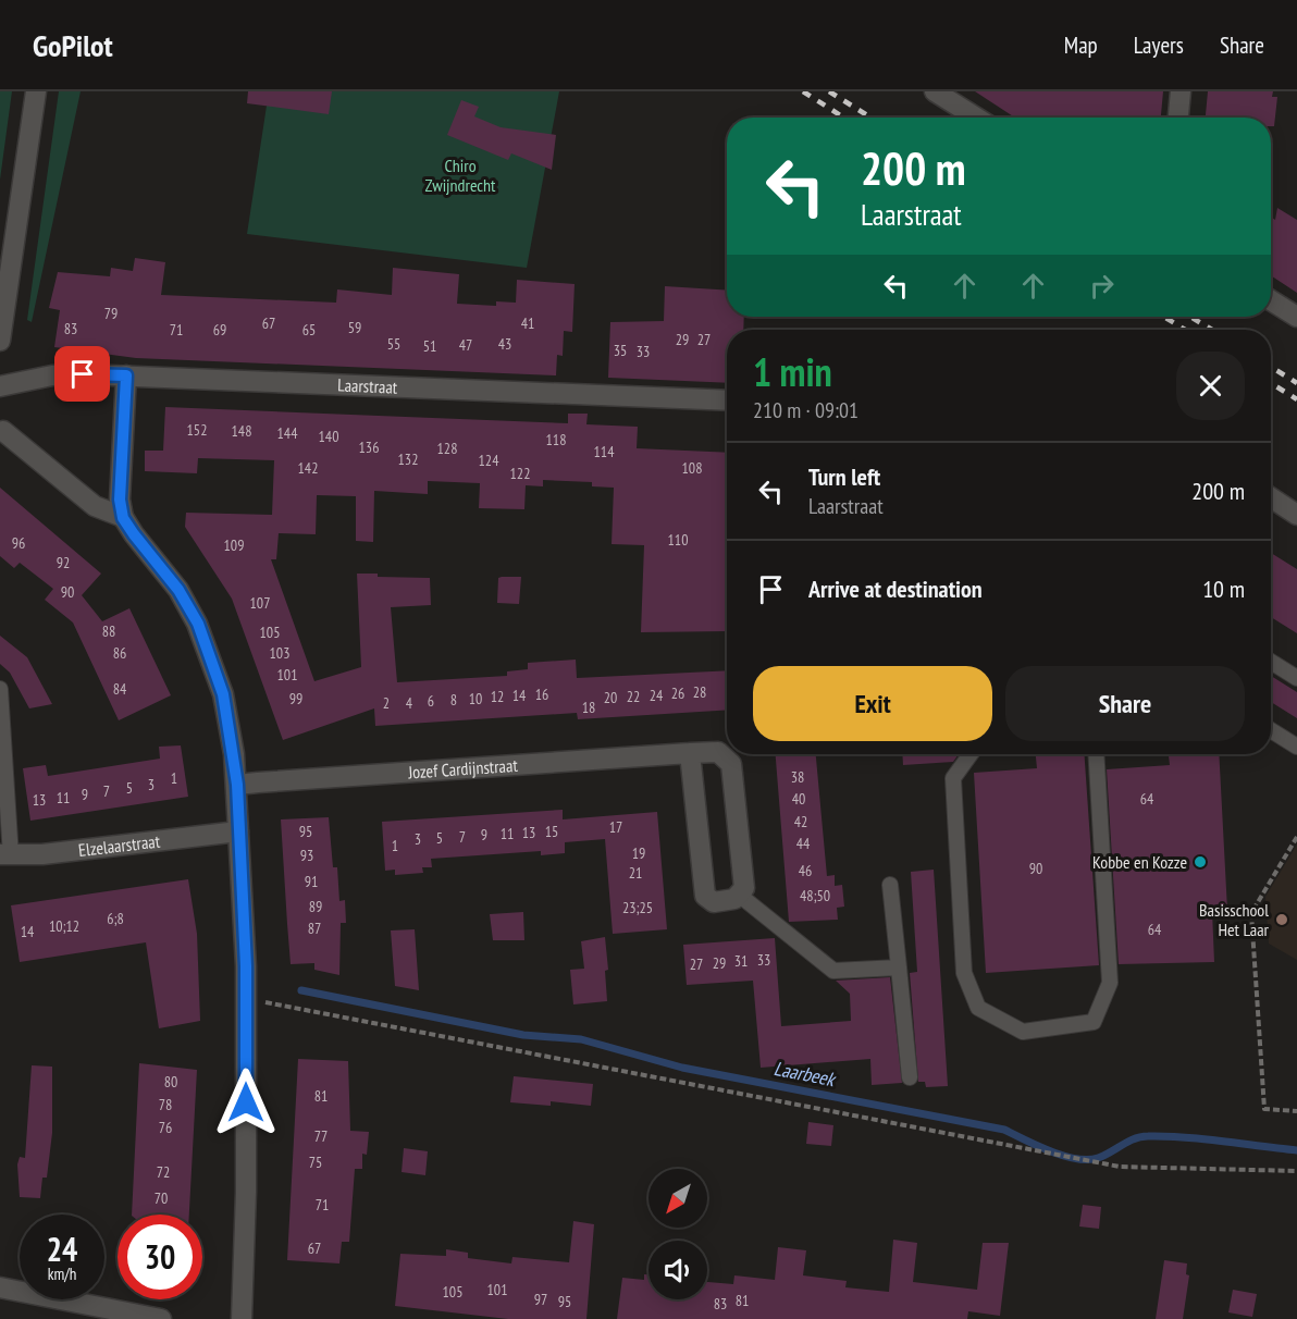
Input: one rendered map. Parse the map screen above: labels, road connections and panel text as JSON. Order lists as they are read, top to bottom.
{
  "streets": {
    "street": ["Laarstraat", "Jozef Cardijnstraat", "Elzelaarstraat"]
  },
  "water": ["Laarbeek"],
  "parks": ["Chiro Zwijndrecht"],
  "places": ["Kobbe en Kozze", "Basisschool Het Laar"],
  "house_numbers": [
    "79",
    "67",
    "41",
    "59",
    "83",
    "71",
    "69",
    "65",
    "29",
    "27",
    "55",
    "43",
    "47",
    "51",
    "35",
    "33",
    "152",
    "148",
    "144",
    "140",
    "118",
    "136",
    "128",
    "114",
    "132",
    "124",
    "142",
    "108",
    "122",
    "110",
    "96",
    "109",
    "92",
    "90",
    "107",
    "88",
    "105",
    "86",
    "103",
    "101",
    "84",
    "28",
    "26",
    "16",
    "14",
    "24",
    "12",
    "22",
    "20",
    "99",
    "10",
    "8",
    "6",
    "2",
    "4",
    "18",
    "38",
    "1",
    "3",
    "5",
    "7",
    "9",
    "11",
    "40",
    "64",
    "13",
    "42",
    "17",
    "95",
    "15",
    "13",
    "11",
    "9",
    "7",
    "5",
    "3",
    "44",
    "1",
    "19",
    "93",
    "90",
    "46",
    "21",
    "91",
    "48;50",
    "89",
    "23;25",
    "6;8",
    "10;12",
    "87",
    "64",
    "14",
    "33",
    "31",
    "29",
    "27",
    "80",
    "81",
    "78",
    "76",
    "77",
    "75",
    "72",
    "70",
    "71",
    "67",
    "101",
    "105",
    "97",
    "81",
    "95",
    "83"
  ],
  "north": "bottom left",
  "page": {
    "header": "GoPilot",
    "nav": ["Map", "Layers", "Share"],
    "turn": ["200 m", "Laarstraat"],
    "heading": ["1 min", "210 m · 09:01"],
    "list": [
      {
        "name": "Turn left",
        "note": "Laarstraat",
        "value": "200 m"
      },
      {
        "name": "Arrive at destination",
        "value": "10 m"
      }
    ],
    "buttons": ["Exit", "Share"],
    "speed": "24 km/h",
    "limit": "30"
  }
}
